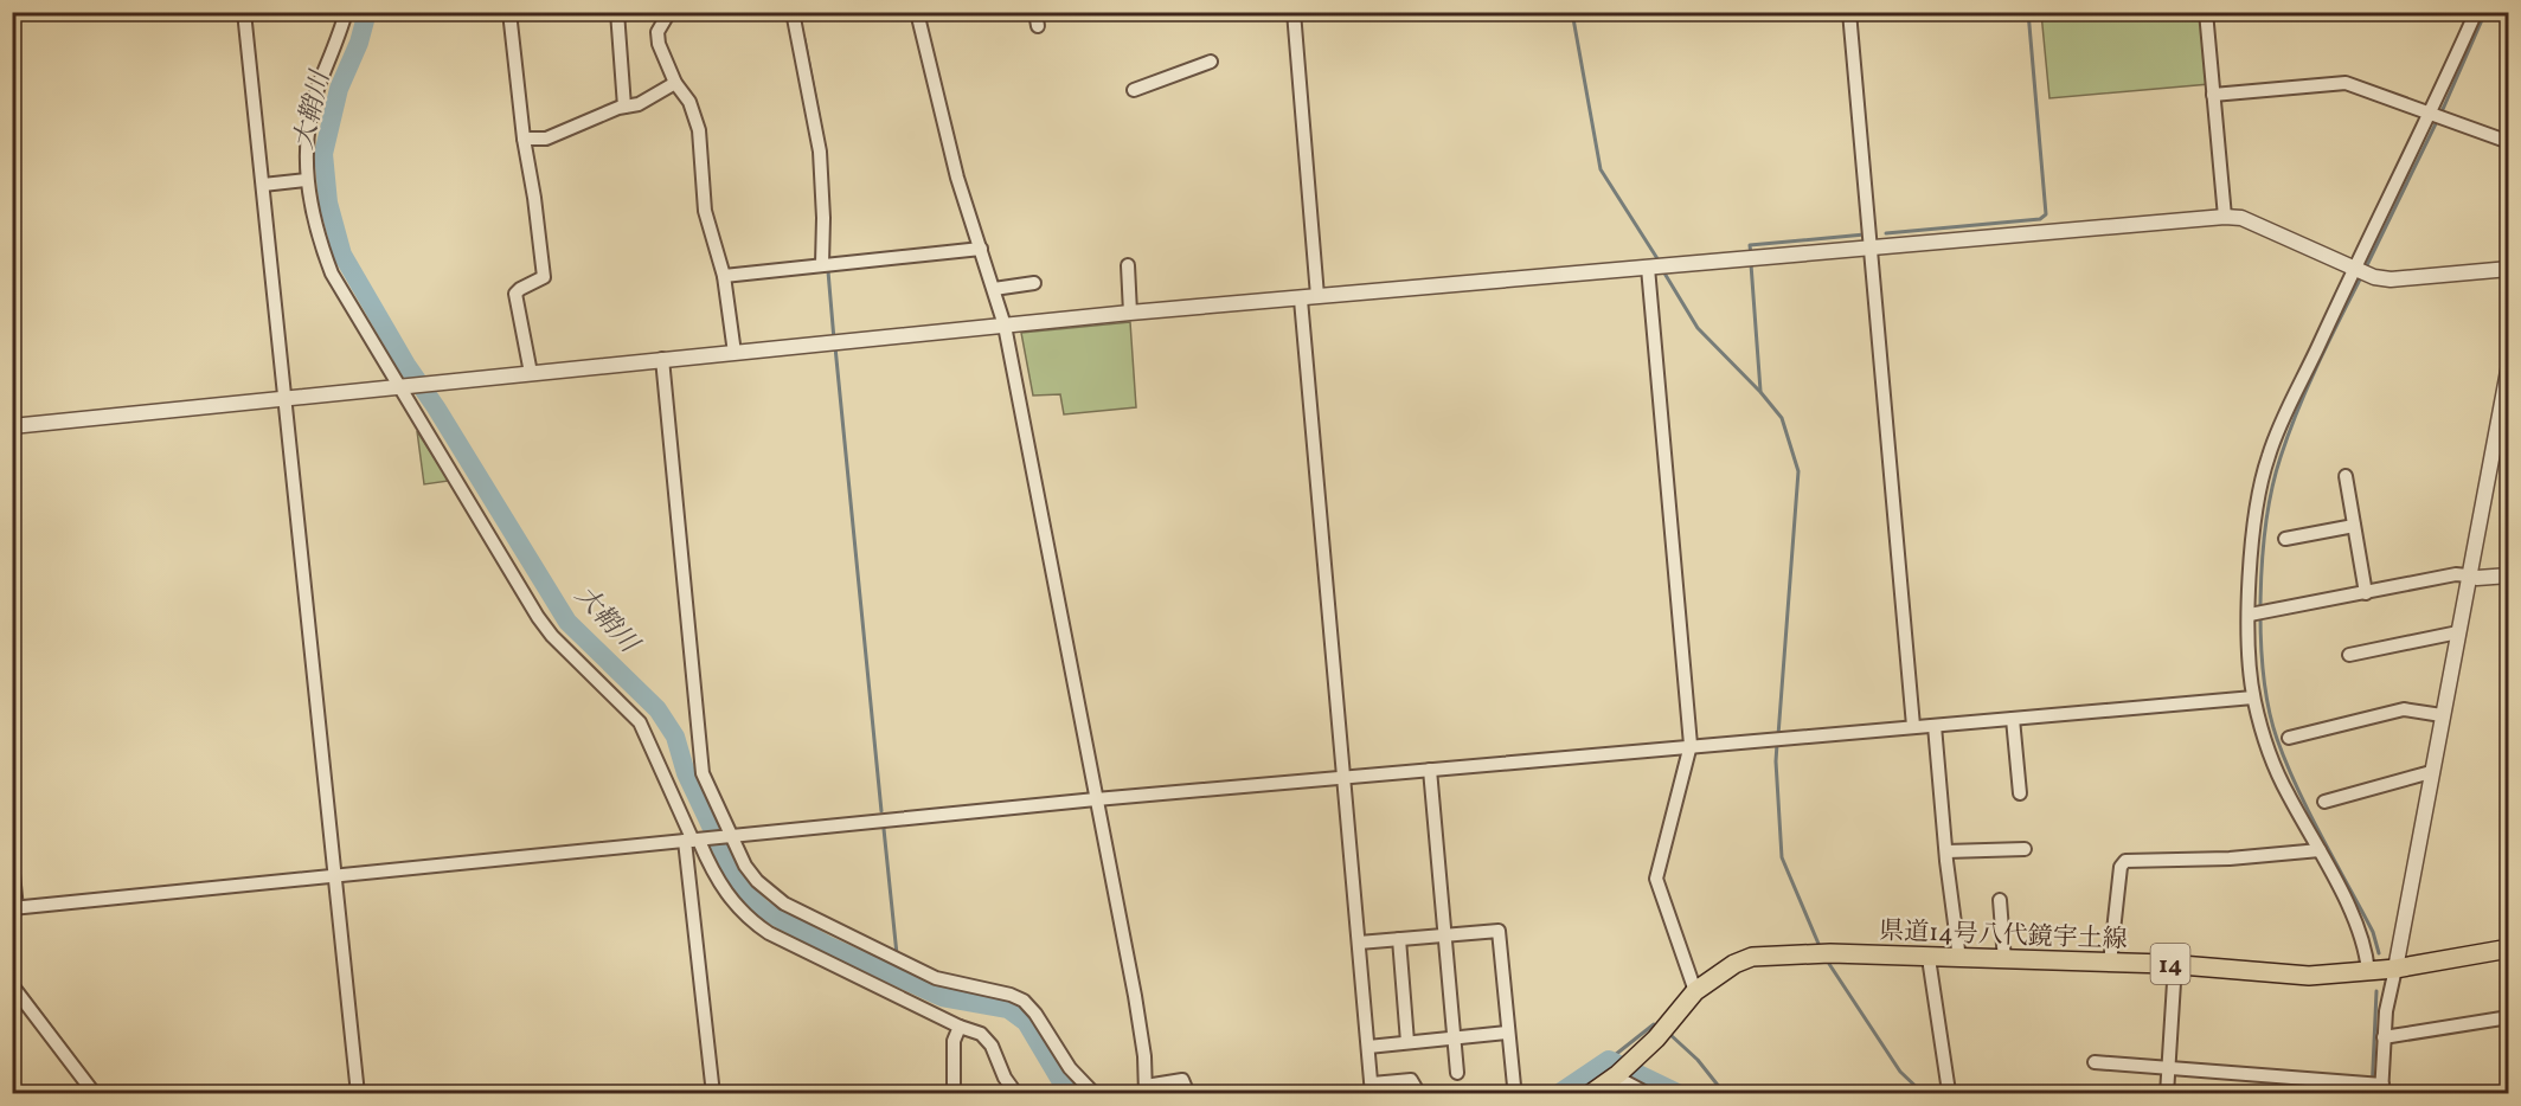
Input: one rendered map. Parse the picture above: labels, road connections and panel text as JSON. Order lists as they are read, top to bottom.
{
  "streets": {
    "main road": ["県道14号八代鏡宇土線", "14"]
  },
  "water": ["大鞘川"]
}
